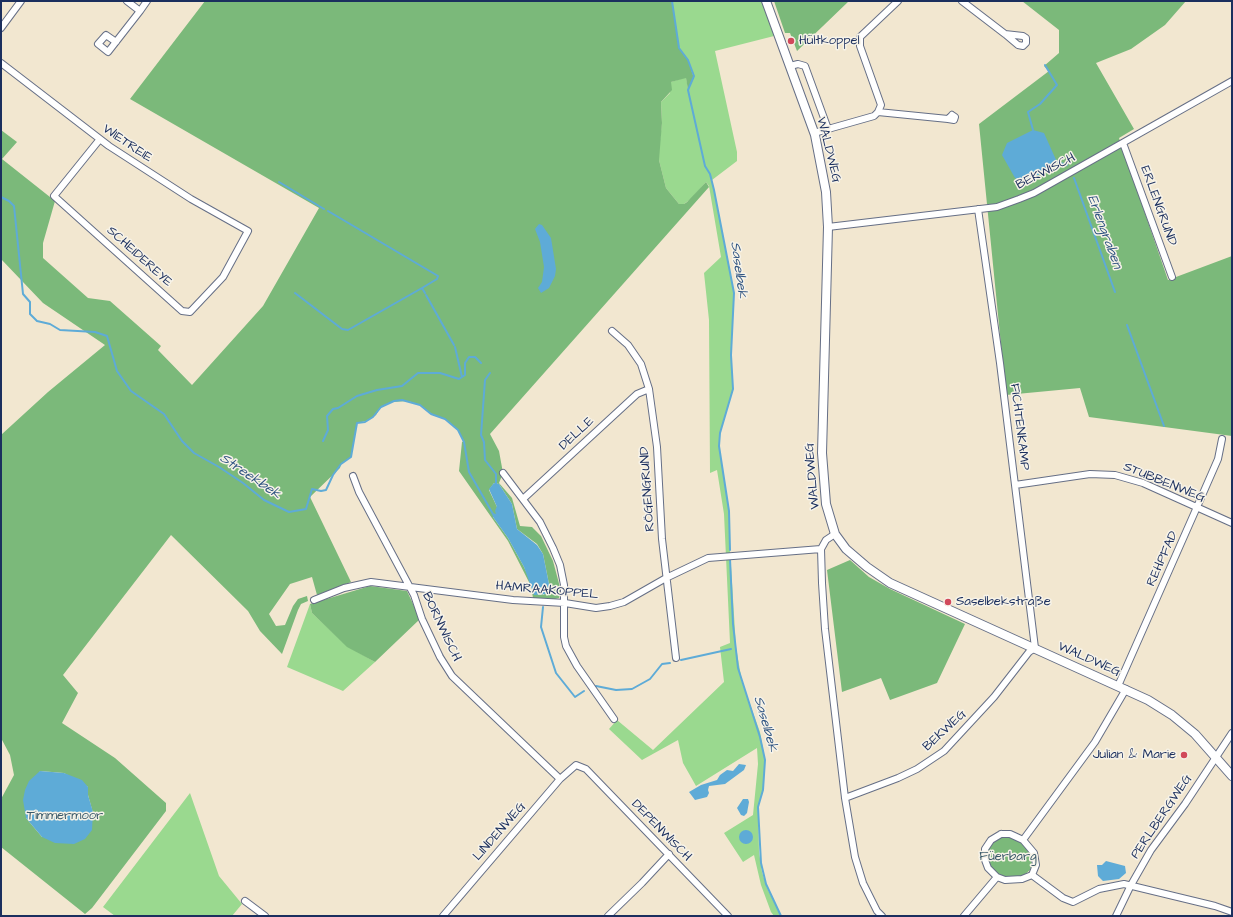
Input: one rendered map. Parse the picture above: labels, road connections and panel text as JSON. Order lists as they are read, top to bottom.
{
  "streets": {
    "main road": ["WALDWEG"],
    "street": [
      "WIETREIE",
      "BEKWISCH",
      "ERLENGRUND",
      "SCHEIDEREYE",
      "FICHTENKAMP",
      "DELLE",
      "STUBBENWEG",
      "RÖGENGRUND",
      "REHPFAD",
      "HAMRAAKOPPEL",
      "BORNWISCH",
      "BEKWEG",
      "PERLBERGWEG",
      "DEPENWISCH",
      "LINDENWEG"
    ]
  },
  "crossings": [
    ["WIETREIE", "SCHEIDEREYE"],
    ["WALDWEG", "BEKWISCH"],
    ["WALDWEG", "FICHTENKAMP"],
    ["WALDWEG", "REHPFAD"],
    ["WALDWEG", "BEKWEG"],
    ["WALDWEG", "PERLBERGWEG"],
    ["BEKWISCH", "ERLENGRUND"],
    ["BEKWISCH", "FICHTENKAMP"],
    ["FICHTENKAMP", "STUBBENWEG"],
    ["FICHTENKAMP", "BEKWEG"],
    ["DELLE", "RÖGENGRUND"],
    ["STUBBENWEG", "REHPFAD"],
    ["RÖGENGRUND", "HAMRAAKOPPEL"],
    ["HAMRAAKOPPEL", "BORNWISCH"],
    ["BORNWISCH", "LINDENWEG"],
    ["DEPENWISCH", "LINDENWEG"]
  ],
  "water": ["Erlengraben", "Saselbek", "Streekbek"],
  "parks": ["Timmermoor", "Füerbarg"],
  "places": ["Hültkoppel", "Saselbekstraße", "Julian & Marie"]
}
